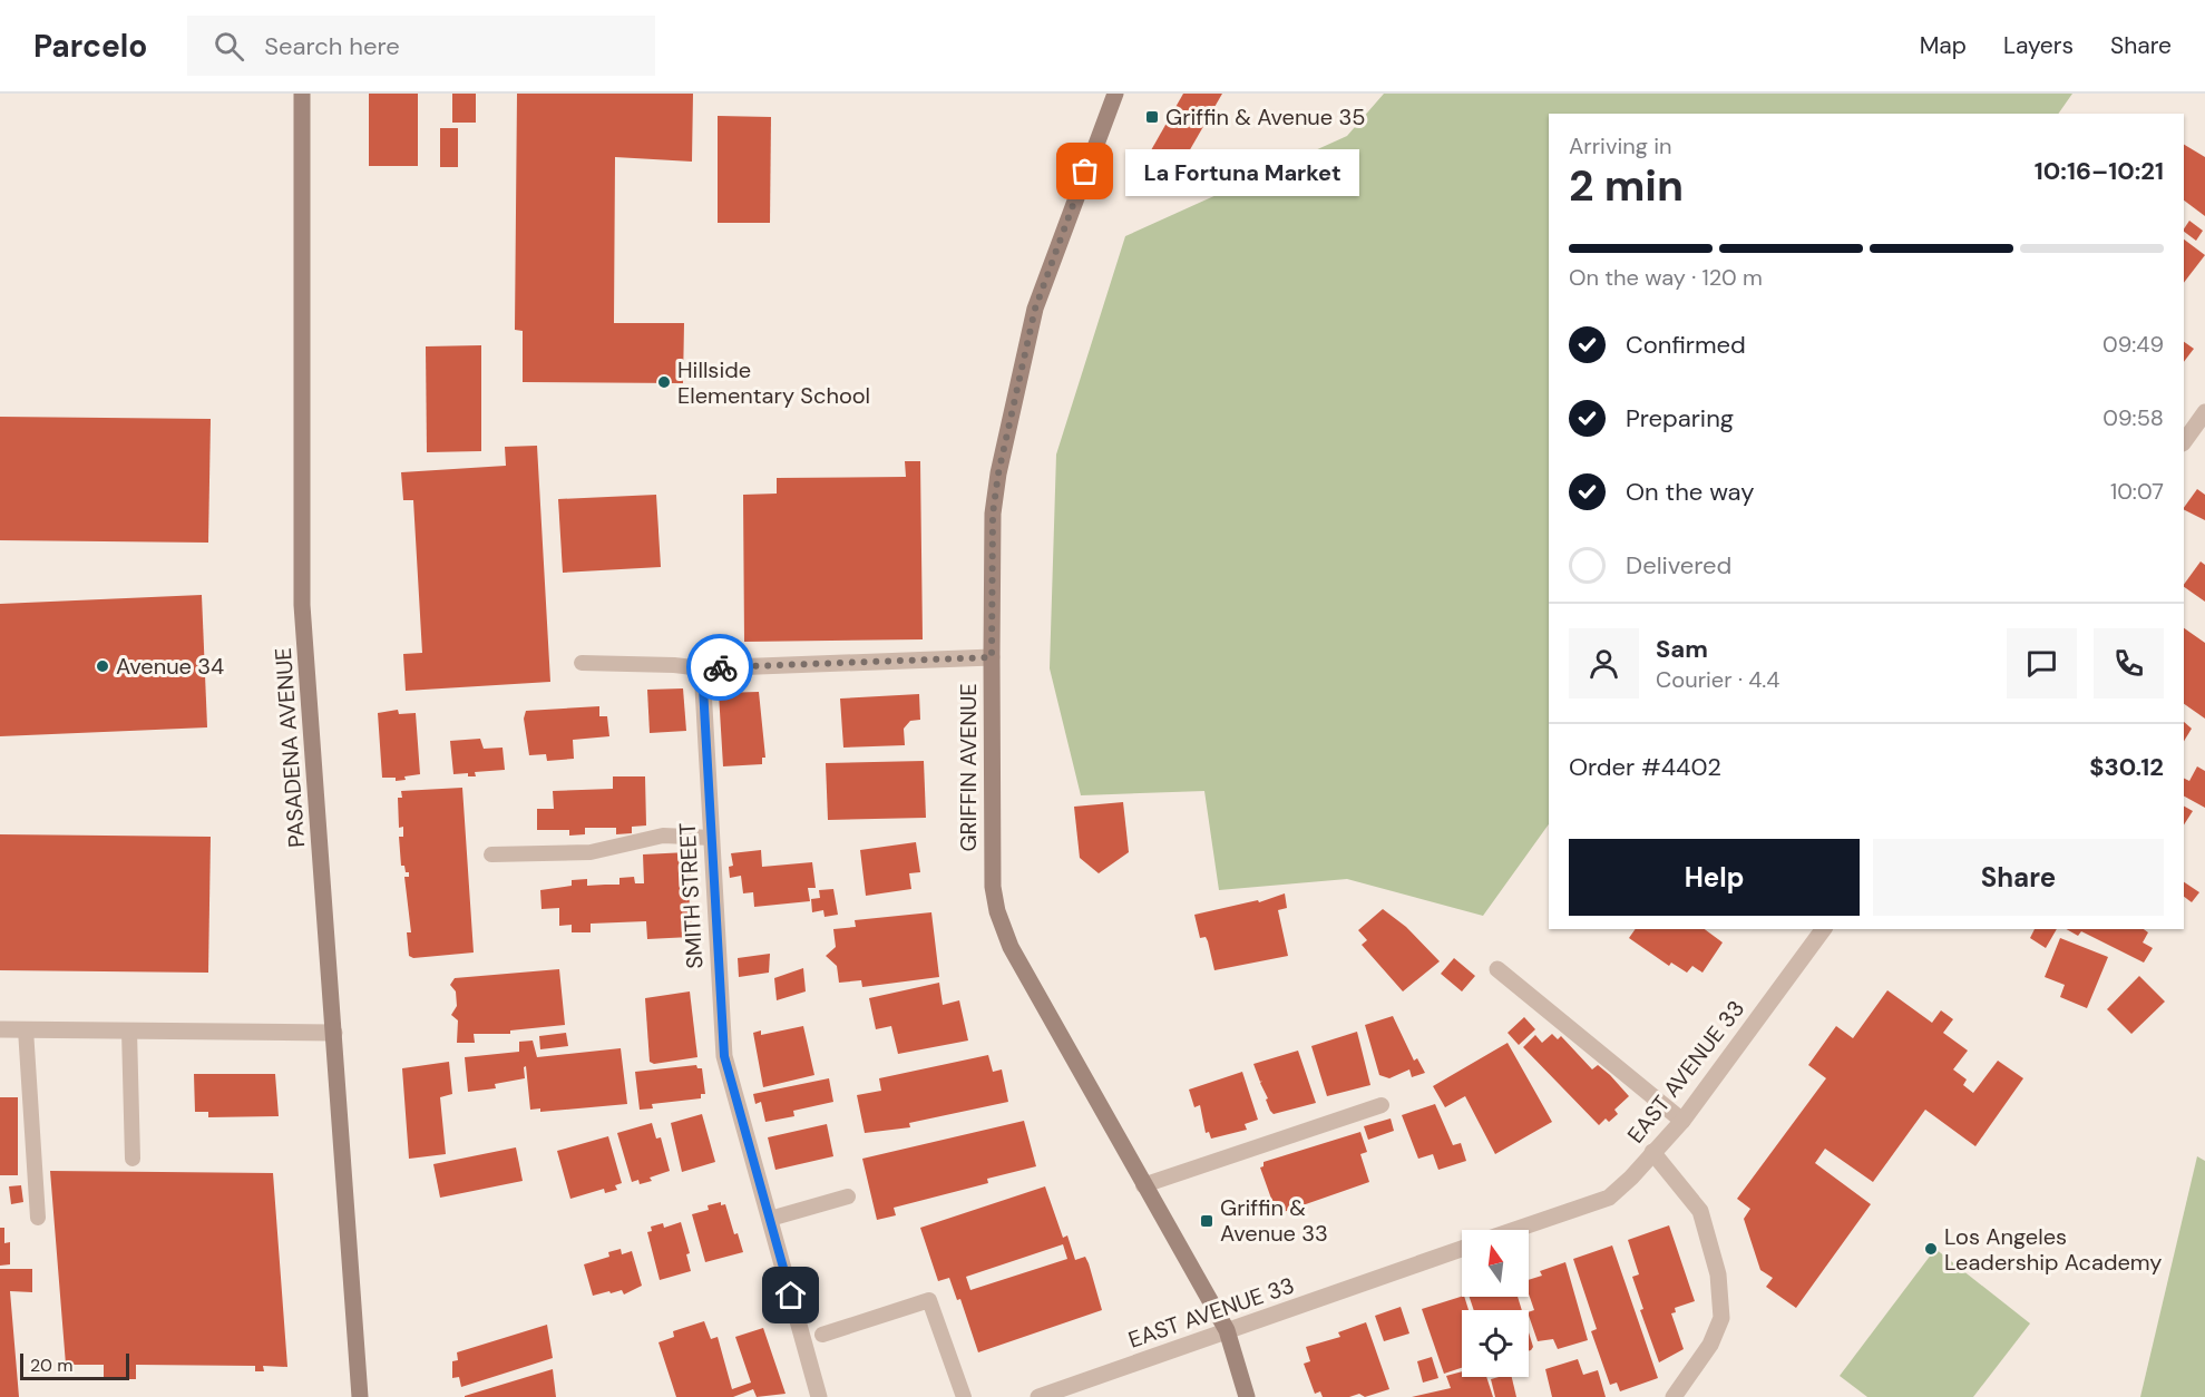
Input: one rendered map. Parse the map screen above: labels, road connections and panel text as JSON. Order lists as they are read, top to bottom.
{
  "streets": {
    "street": [
      "PASADENA AVENUE",
      "GRIFFIN AVENUE",
      "SMITH STREET",
      "EAST AVENUE 33"
    ]
  },
  "crossings": [
    ["GRIFFIN AVENUE", "EAST AVENUE 33"]
  ],
  "places": {
    "transit": ["Griffin & Avenue 35", "Griffin & Avenue 33"],
    "other": [
      "La Fortuna Market",
      "Hillside Elementary School",
      "Avenue 34",
      "Los Angeles Leadership Academy"
    ]
  },
  "scale_bar": "20 m",
  "north": "top",
  "page": {
    "header": "Parcelo",
    "search": "Search here",
    "nav": ["Map", "Layers", "Share"],
    "heading": ["2 min", "Arriving in", "10:16–10:21"],
    "panel": [
      "Sam",
      "Courier · 4.4",
      "Order #4402",
      "$30.12"
    ],
    "bubble": "La Fortuna Market",
    "bar": "On the way · 120 m",
    "list": [
      ["Confirmed", "09:49"],
      ["Preparing", "09:58"],
      ["On the way", "10:07"],
      "Delivered"
    ],
    "buttons": ["Help", "Share"],
    "scale": "20 m"
  }
}
